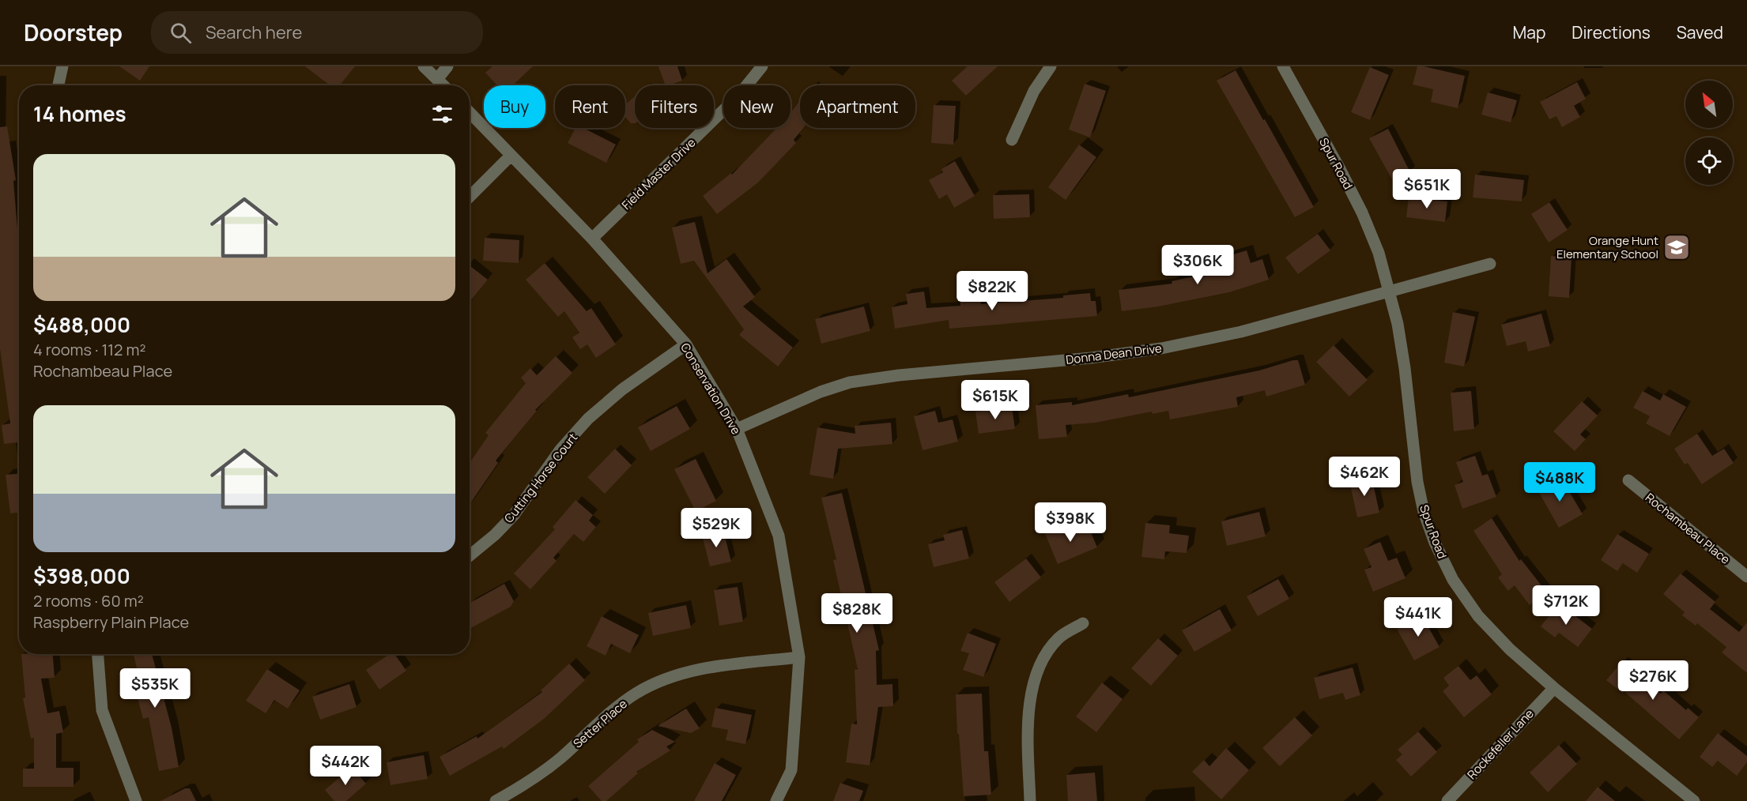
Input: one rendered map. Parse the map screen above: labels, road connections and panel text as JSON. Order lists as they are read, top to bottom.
{
  "streets": {
    "street": [
      "Spur Road",
      "Field Master Drive",
      "Donna Dean Drive",
      "Conservation Drive",
      "Cutting Horse Court",
      "Rochambeau Place",
      "Setter Place",
      "Rockefeller Lane"
    ]
  },
  "crossings": [
    ["Spur Road", "Donna Dean Drive"],
    ["Spur Road", "Rockefeller Lane"],
    ["Field Master Drive", "Conservation Drive"],
    ["Donna Dean Drive", "Conservation Drive"],
    ["Conservation Drive", "Cutting Horse Court"],
    ["Conservation Drive", "Setter Place"]
  ],
  "places": {
    "school or university": ["Orange Hunt Elementary School"]
  },
  "north": "top left",
  "page": {
    "header": "Doorstep",
    "search": "Search here",
    "nav": ["Map", "Directions", "Saved"],
    "chip": [
      "Buy",
      "Rent",
      "Filters",
      "New",
      "Apartment"
    ],
    "heading": "14 homes",
    "list": [
      {
        "name": "$488,000",
        "note": "4 rooms · 112 m² · Rochambeau Place"
      },
      {
        "name": "$398,000",
        "note": "2 rooms · 60 m² · Raspberry Plain Place"
      }
    ],
    "price": [
      "$651K",
      "$306K",
      "$822K",
      "$615K",
      "$462K",
      "$488K",
      "$398K",
      "$529K",
      "$712K",
      "$828K",
      "$441K",
      "$276K",
      "$535K",
      "$442K"
    ]
  }
}
